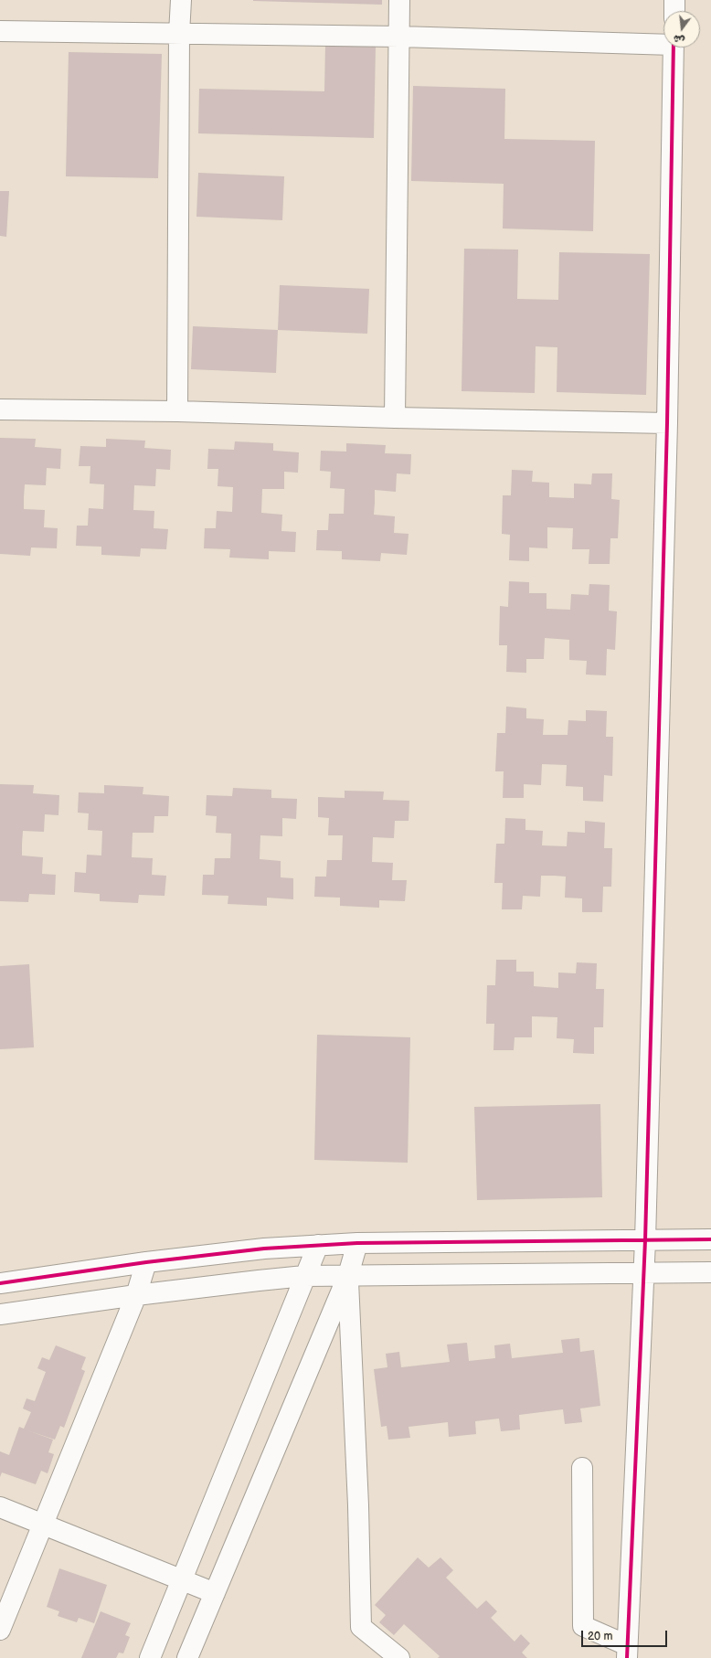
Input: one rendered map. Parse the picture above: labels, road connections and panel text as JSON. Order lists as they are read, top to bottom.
{
  "scale_bar": "20 m",
  "north": "bottom"
}
